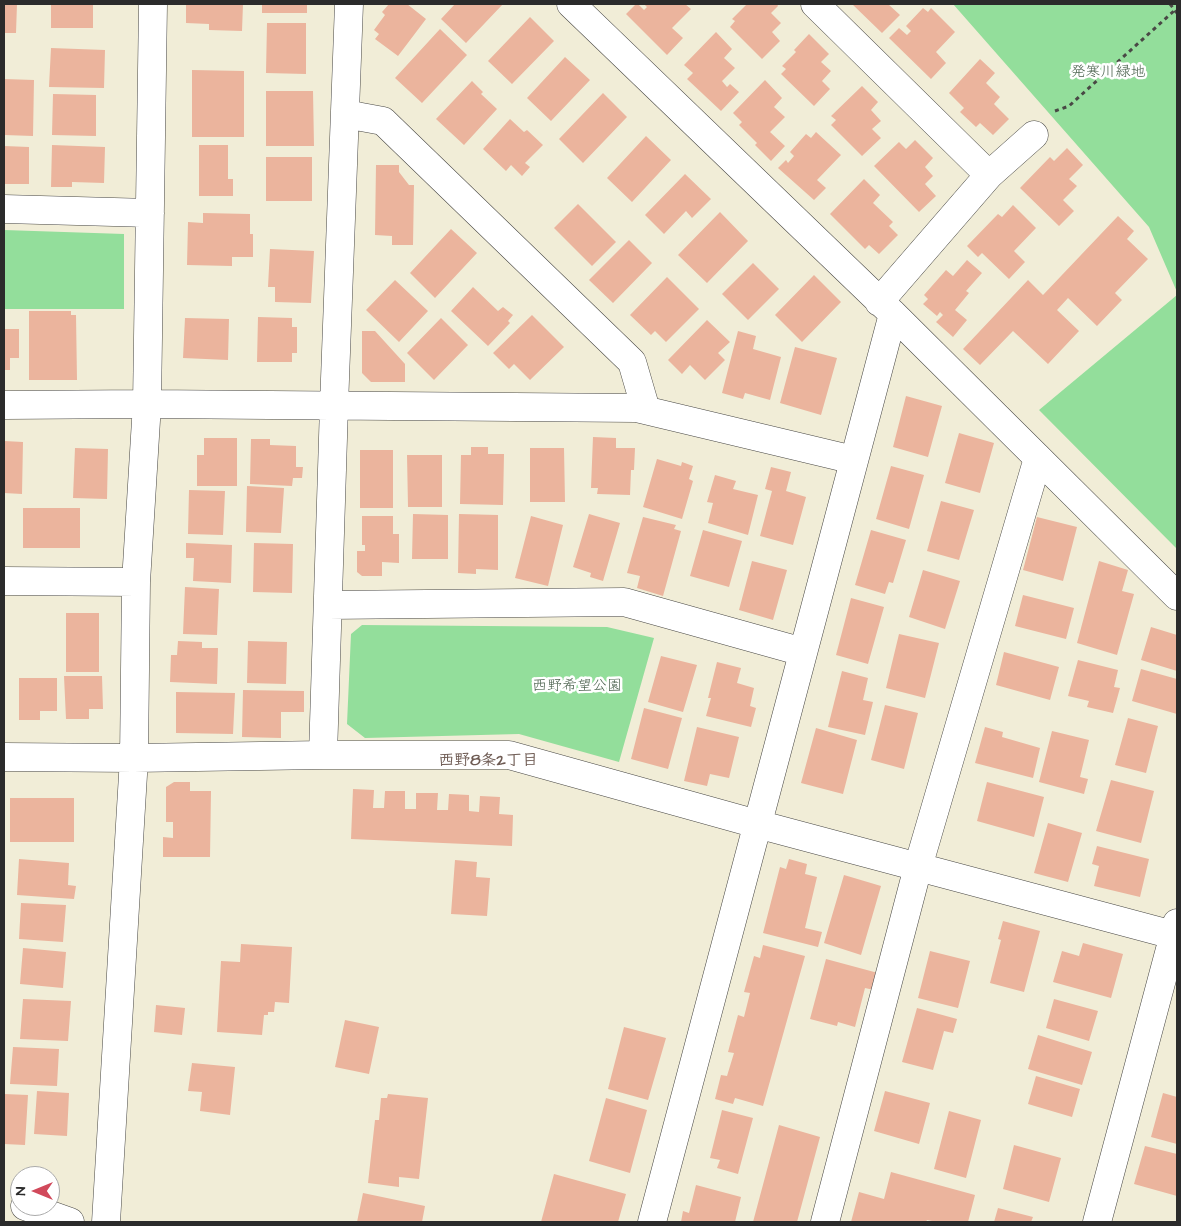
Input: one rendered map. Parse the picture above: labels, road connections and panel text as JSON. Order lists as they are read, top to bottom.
{
  "districts": ["西野8条2丁目"],
  "parks": ["発寒川緑地", "西野希望公園"],
  "north": "left"
}
